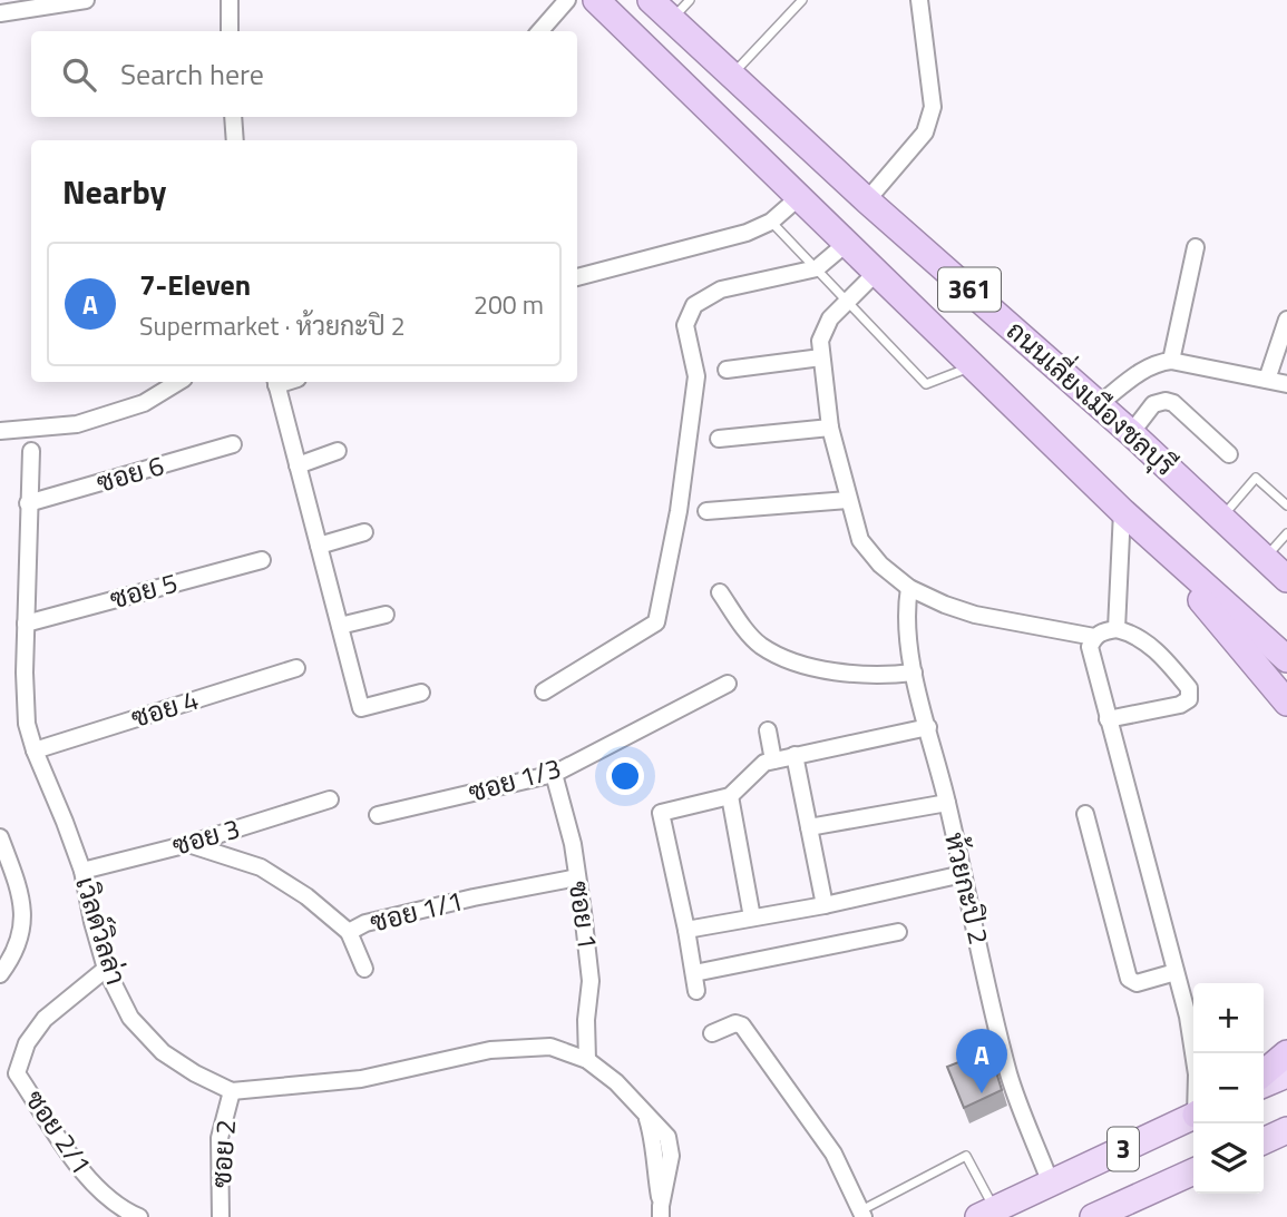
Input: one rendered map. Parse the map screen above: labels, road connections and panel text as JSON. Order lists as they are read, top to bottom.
{
  "streets": {
    "highway": ["361", "ถนนเลี่ยงเมืองชลบุรี"],
    "main road": ["3"],
    "street": [
      "ซอย 6",
      "ซอย 5",
      "ซอย 4",
      "ซอย 1/3",
      "ซอย 3",
      "ห้วยกะปิ 2",
      "ซอย 1/1",
      "ซอย 1",
      "เวิลด์วิลล่า",
      "ซอย 2/1",
      "ซอย 2"
    ]
  },
  "crossings": [
    ["361", "ถนนเลี่ยงเมืองชลบุรี"],
    ["ซอย 6", "เวิลด์วิลล่า"],
    ["ซอย 5", "เวิลด์วิลล่า"],
    ["ซอย 4", "เวิลด์วิลล่า"],
    ["ซอย 1/3", "ซอย 1"],
    ["ซอย 3", "ซอย 1/1"],
    ["ซอย 3", "เวิลด์วิลล่า"],
    ["ห้วยกะปิ 2", "3"],
    ["ซอย 1/1", "ซอย 1"],
    ["เวิลด์วิลล่า", "ซอย 2/1"],
    ["เวิลด์วิลล่า", "ซอย 2"]
  ],
  "page": {
    "search": "Search here",
    "heading": "Nearby",
    "list": [
      {
        "mark": "A",
        "name": "7-Eleven",
        "note": "Supermarket · ห้วยกะปิ 2",
        "value": "200 m"
      }
    ],
    "map_buttons": ["+", "−"],
    "pins": "A"
  }
}
